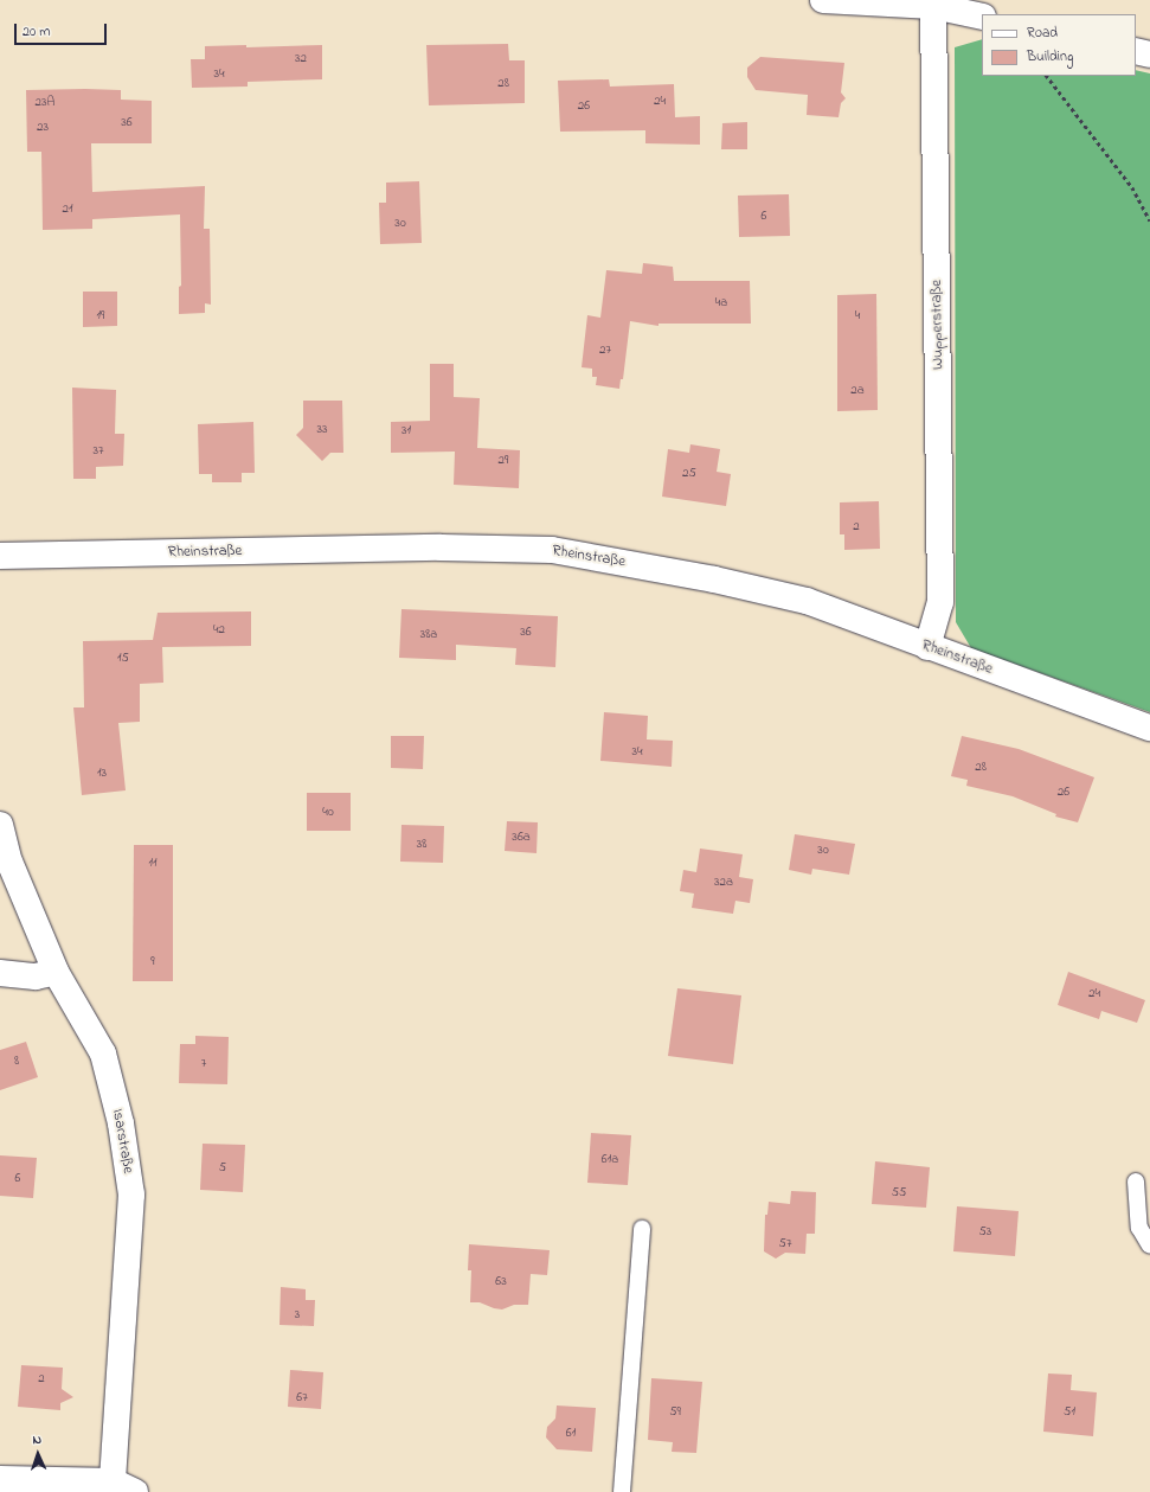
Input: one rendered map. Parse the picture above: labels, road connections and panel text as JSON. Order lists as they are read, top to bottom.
{
  "streets": {
    "street": ["Wupperstraße", "Rheinstraße", "Isarstraße"]
  },
  "crossings": [
    ["Wupperstraße", "Rheinstraße"]
  ],
  "house_numbers": [
    "32",
    "34",
    "28",
    "24",
    "23A",
    "26",
    "36",
    "23",
    "21",
    "6",
    "30",
    "4a",
    "19",
    "4",
    "27",
    "2a",
    "33",
    "31",
    "37",
    "29",
    "25",
    "2",
    "42",
    "36",
    "38a",
    "15",
    "34",
    "28",
    "13",
    "26",
    "40",
    "36a",
    "38",
    "30",
    "11",
    "32a",
    "9",
    "24",
    "8",
    "7",
    "61a",
    "5",
    "6",
    "55",
    "53",
    "57",
    "63",
    "3",
    "2",
    "67",
    "59",
    "51",
    "61"
  ],
  "legend": ["Road", "Building"],
  "scale_bar": "20 m",
  "north": "top"
}
